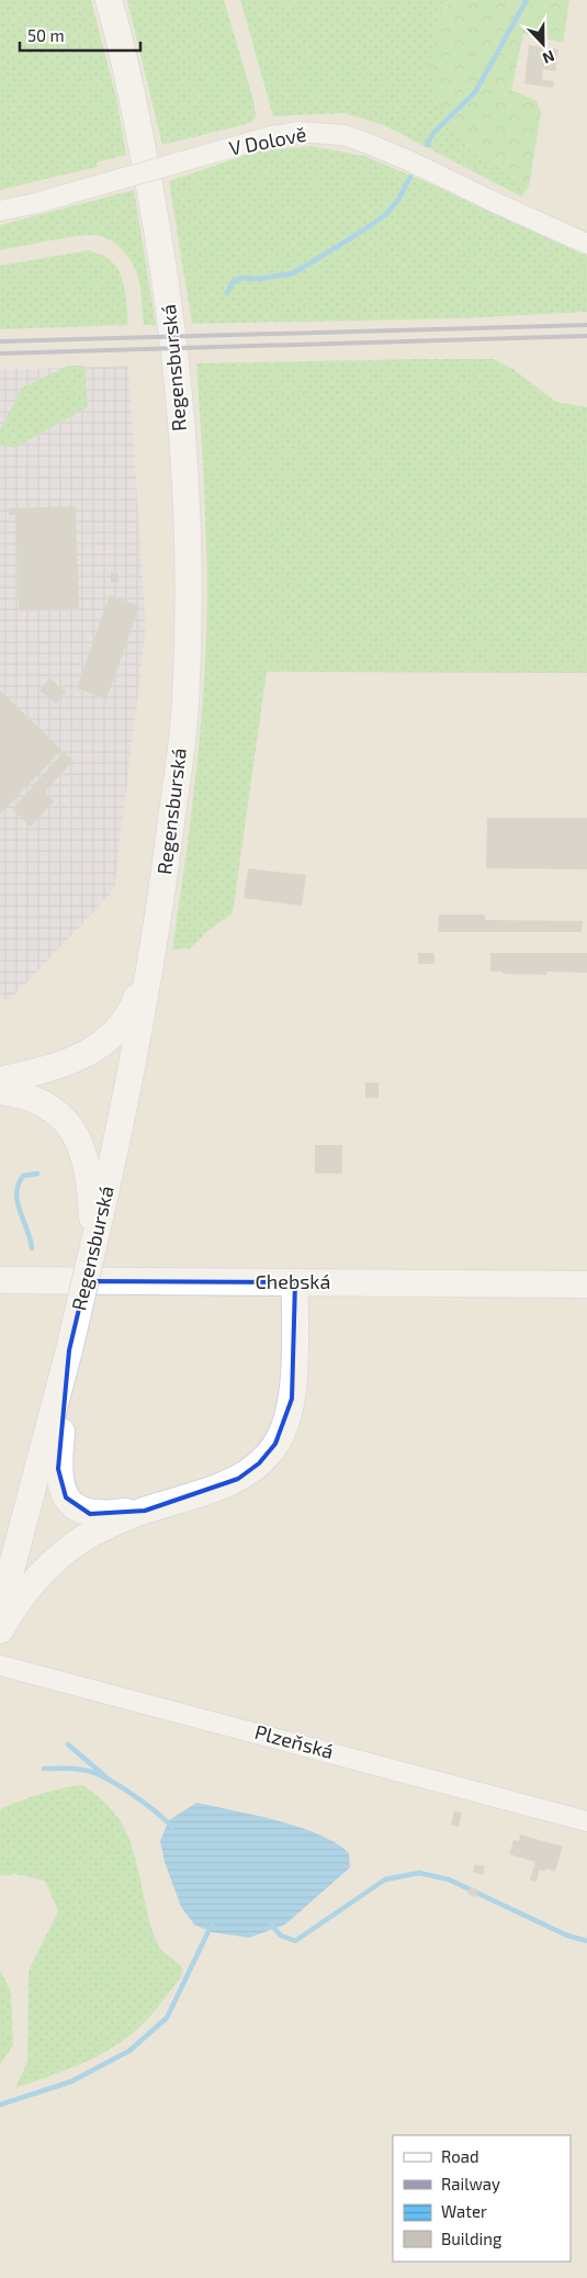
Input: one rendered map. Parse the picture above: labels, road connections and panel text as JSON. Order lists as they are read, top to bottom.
{
  "streets": {
    "main road": ["Regensburská", "Chebská"],
    "street": ["V Dolově", "Plzeňská"]
  },
  "legend": [
    "Road",
    "Railway",
    "Water",
    "Building"
  ],
  "scale_bar": "50 m",
  "north": "bottom"
}
